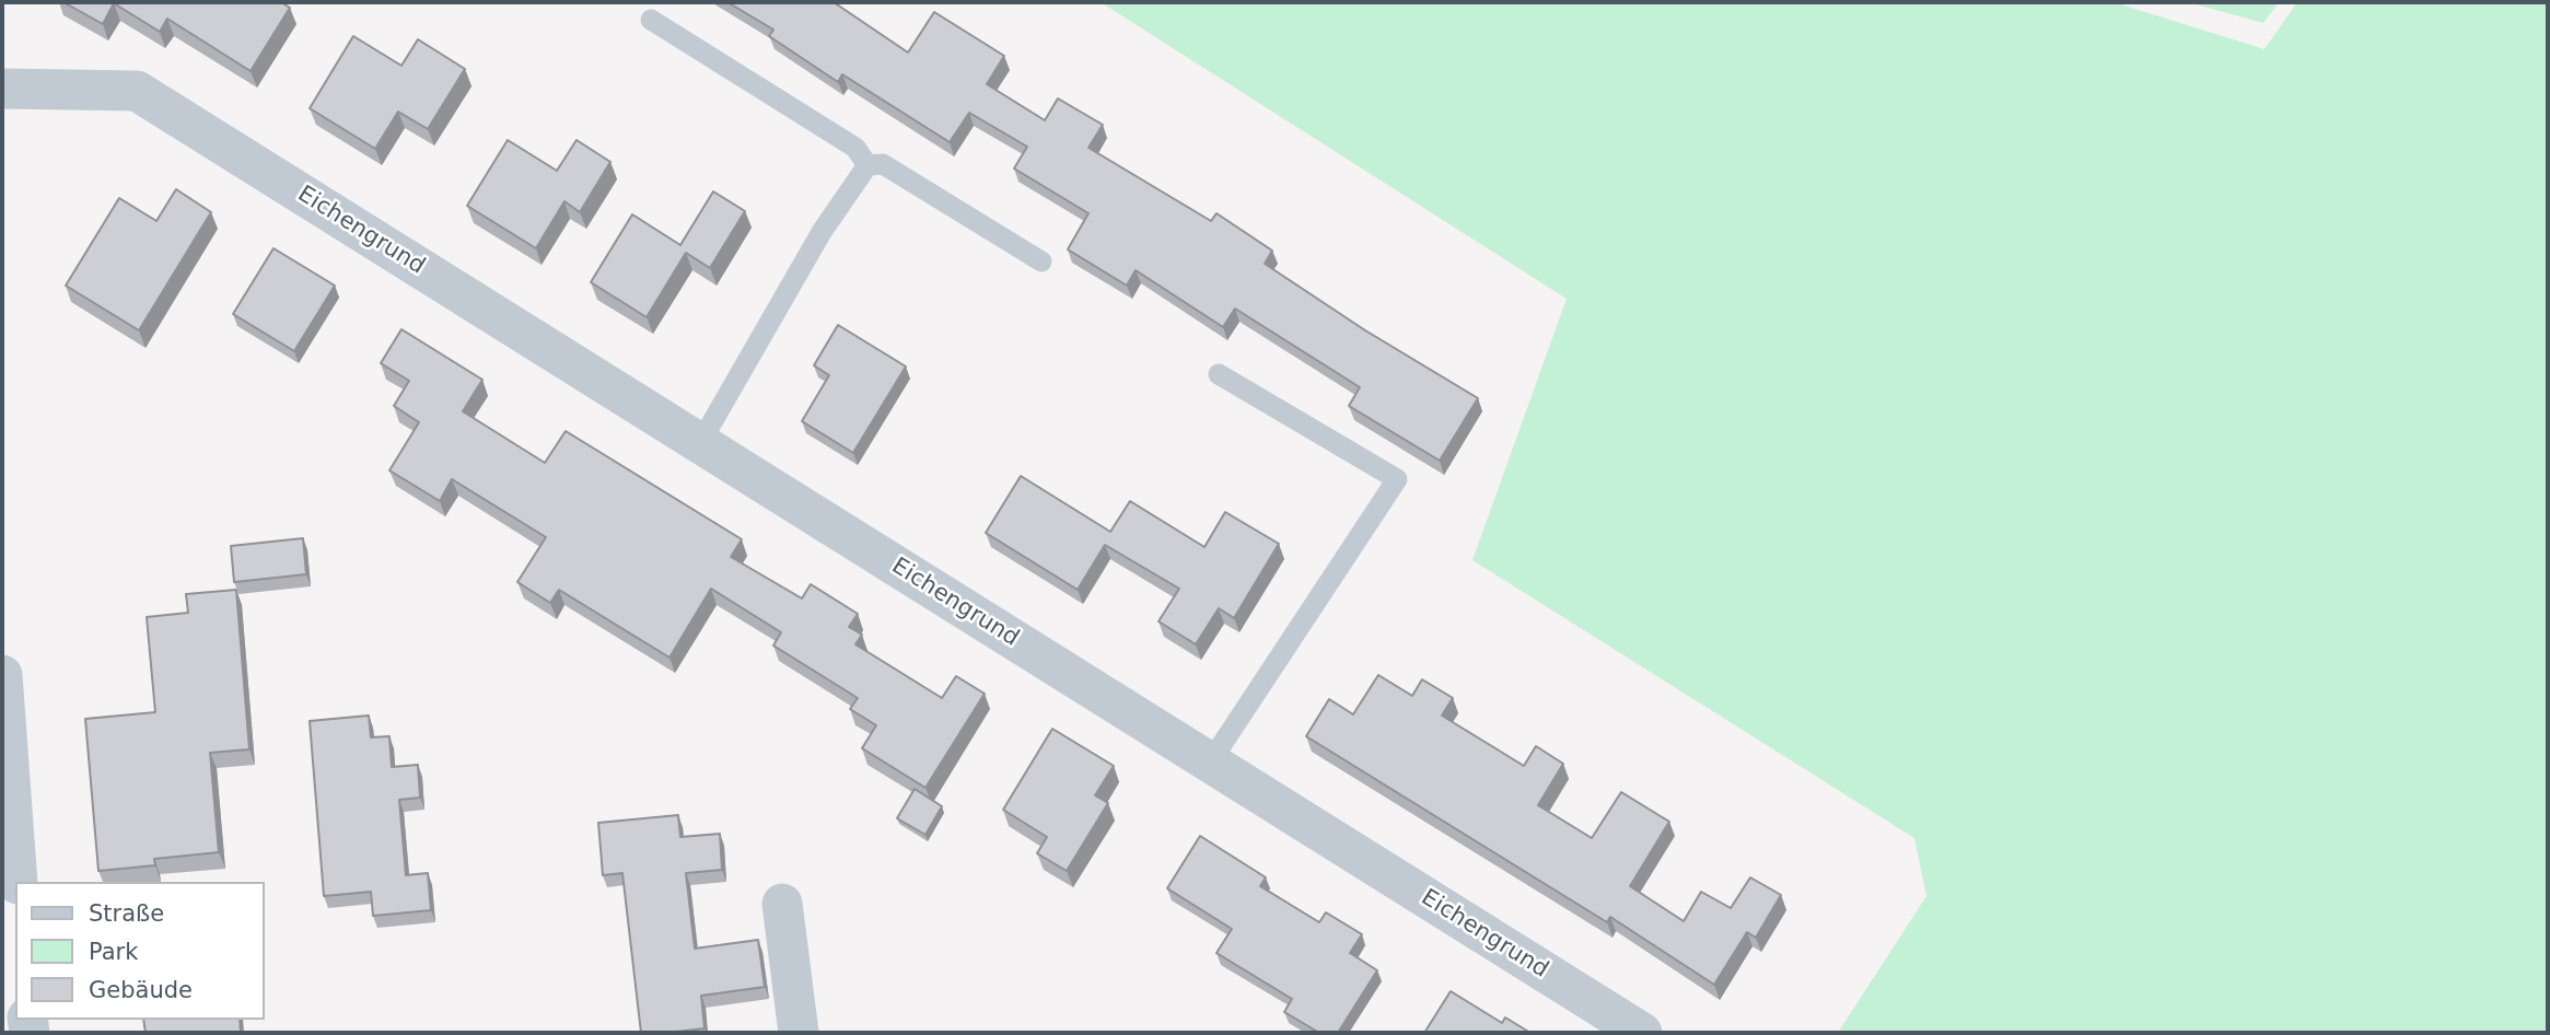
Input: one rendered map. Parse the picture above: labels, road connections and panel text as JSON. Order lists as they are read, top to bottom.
{
  "streets": {
    "street": ["Eichengrund"]
  },
  "legend": ["Straße", "Park", "Gebäude"]
}
